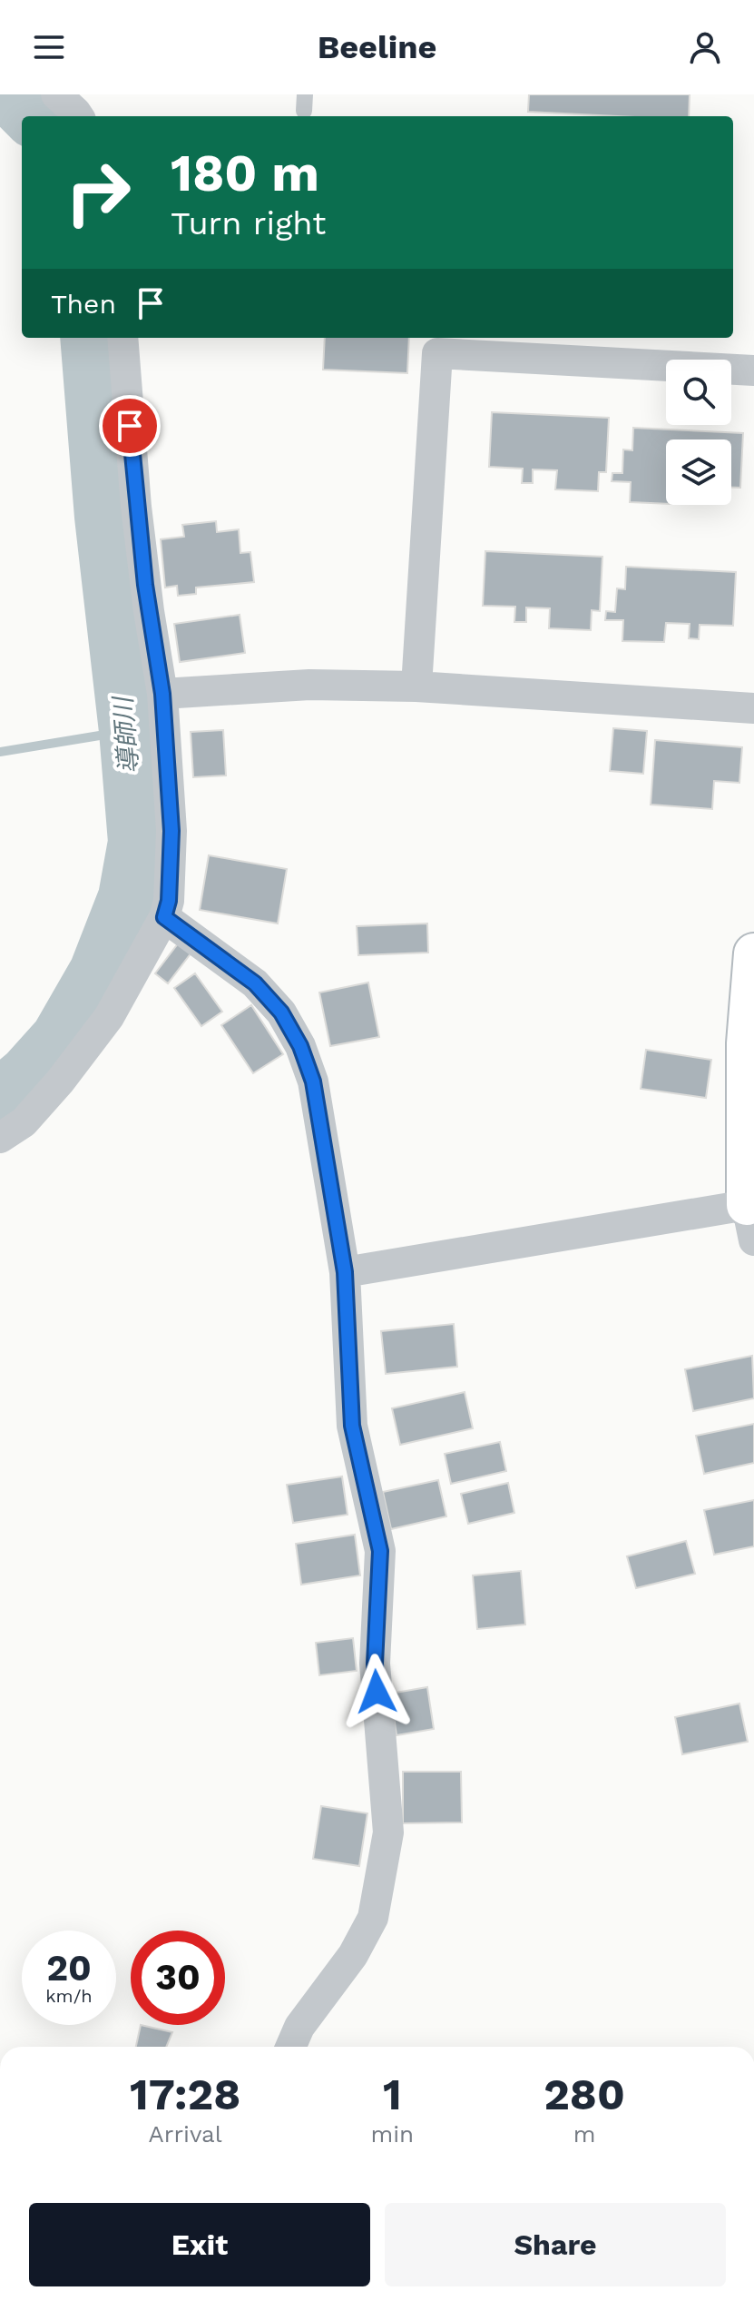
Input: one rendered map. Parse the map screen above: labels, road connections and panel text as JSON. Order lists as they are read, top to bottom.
{
  "water": ["導師川"],
  "page": {
    "header": "Beeline",
    "turn": ["180 m", "Turn right"],
    "then": "Then",
    "speed": "20 km/h",
    "limit": "30",
    "eta": [
      "17:28",
      "Arrival",
      "1",
      "min",
      "280",
      "m"
    ],
    "buttons": ["Exit", "Share"]
  }
}
